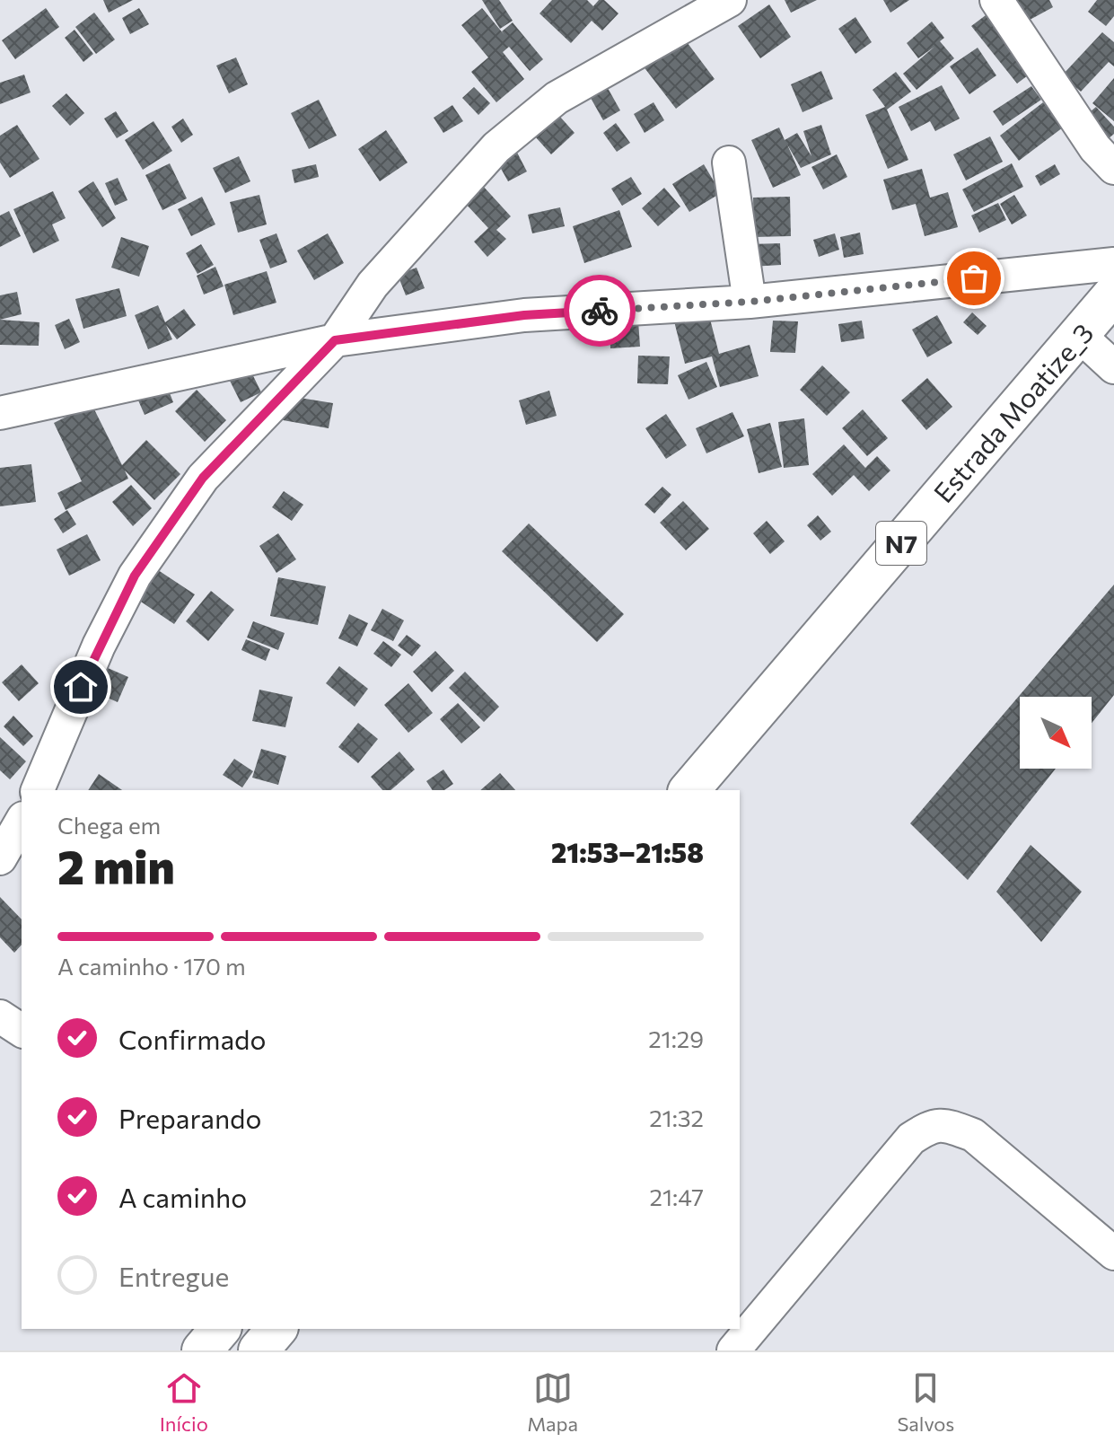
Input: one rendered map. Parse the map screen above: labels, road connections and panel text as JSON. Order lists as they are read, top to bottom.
{
  "streets": {
    "highway": ["Estrada Moatize_3", "N7"]
  },
  "north": "bottom right",
  "page": {
    "heading": ["2 min", "Chega em", "21:53–21:58"],
    "bar": "A caminho · 170 m",
    "list": [
      ["Confirmado", "21:29"],
      ["Preparando", "21:32"],
      ["A caminho", "21:47"],
      "Entregue"
    ],
    "tabs": ["Início", "Mapa", "Salvos"]
  }
}
